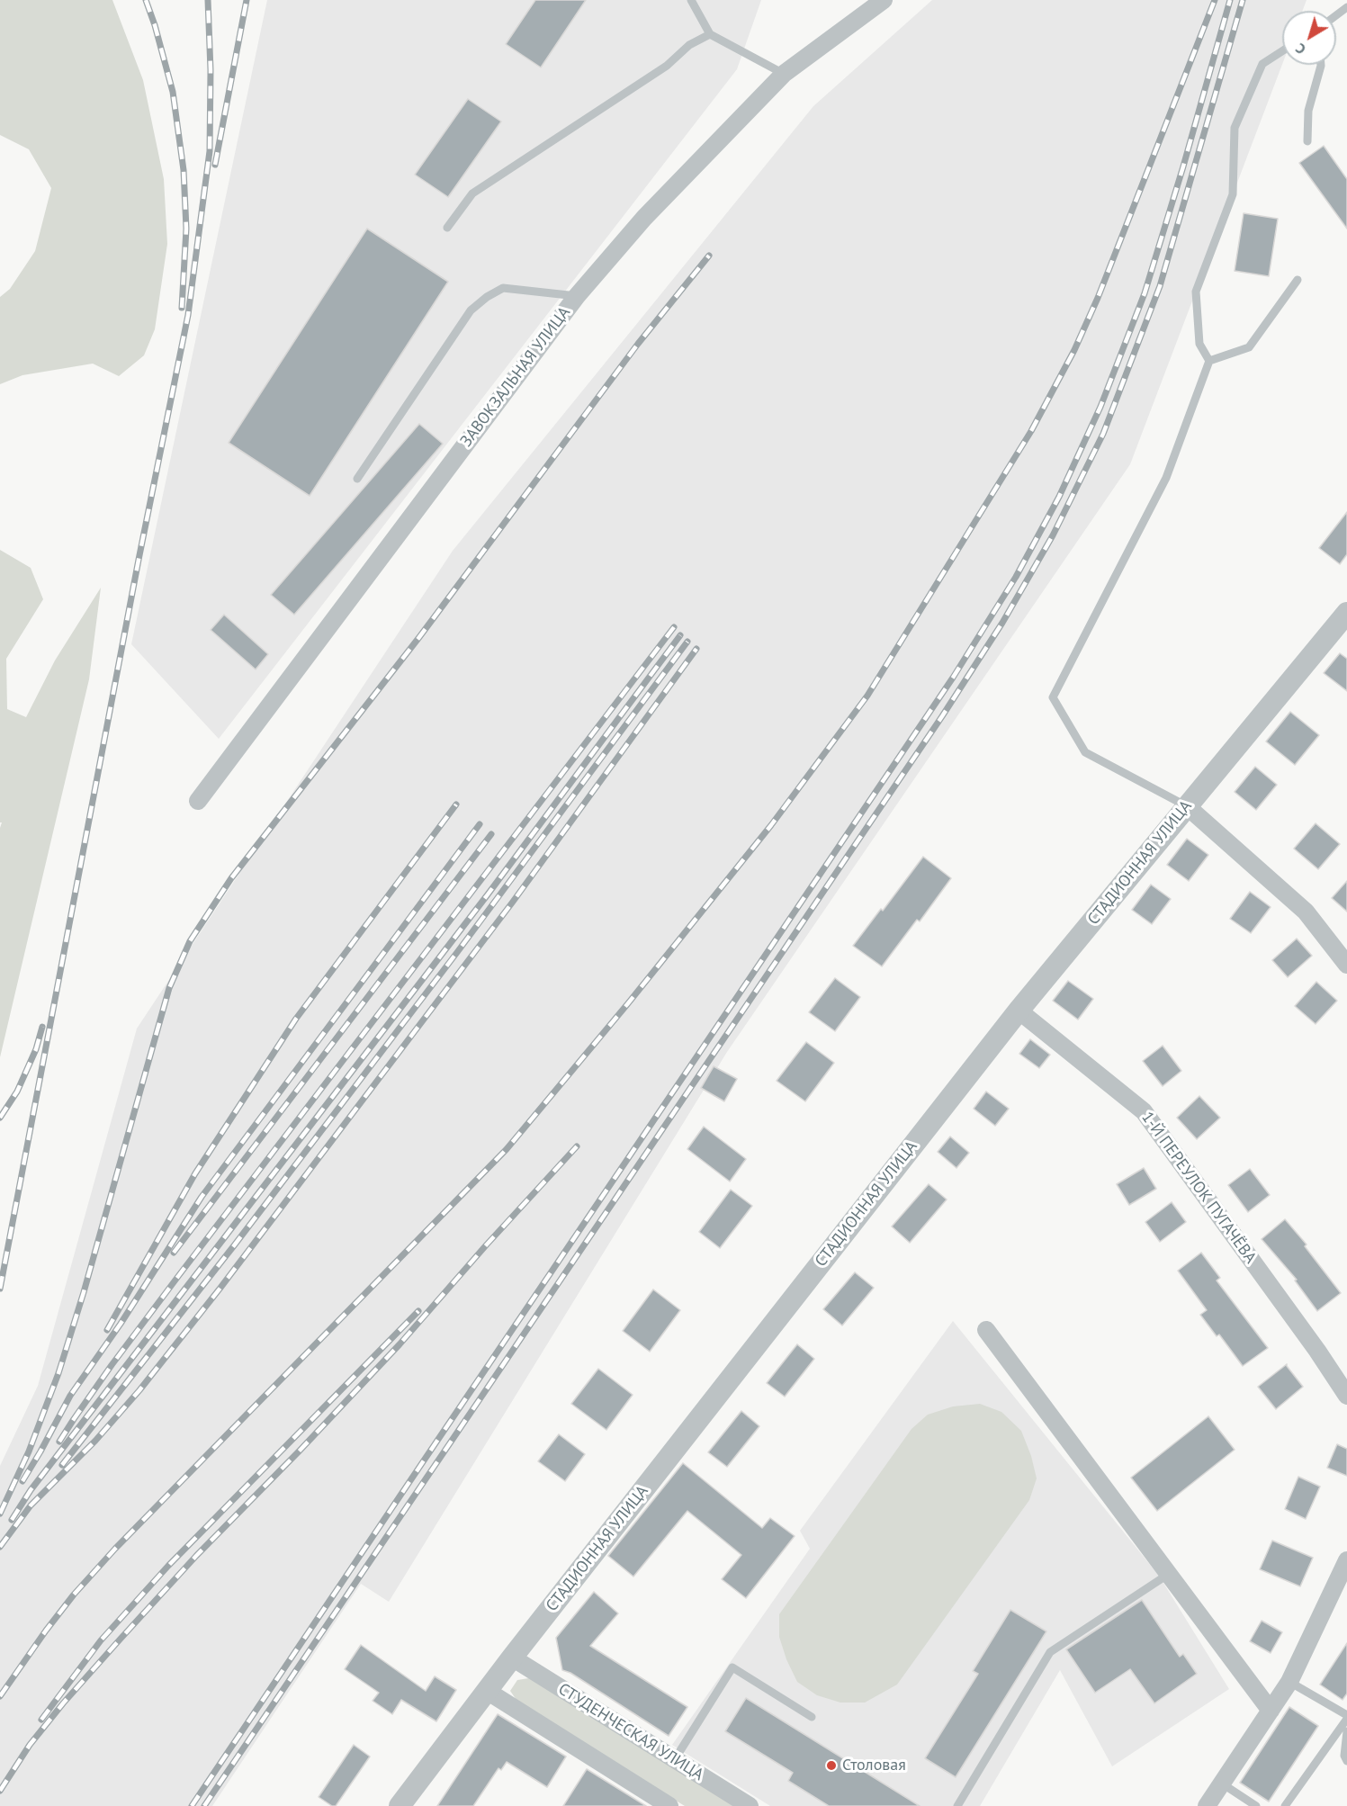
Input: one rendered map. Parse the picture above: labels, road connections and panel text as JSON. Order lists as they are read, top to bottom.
{
  "streets": {
    "street": [
      "ЗАВОКЗАЛЬНАЯ УЛИЦА",
      "СТАДИОННАЯ УЛИЦА",
      "1-Й ПЕРЕУЛОК ПУГАЧЁВА",
      "СТУДЕНЧЕСКАЯ УЛИЦА"
    ]
  },
  "crossings": [
    ["СТАДИОННАЯ УЛИЦА", "1-Й ПЕРЕУЛОК ПУГАЧЁВА"],
    ["СТАДИОННАЯ УЛИЦА", "СТУДЕНЧЕСКАЯ УЛИЦА"]
  ],
  "places": ["Столовая"],
  "north": "bottom left"
}
